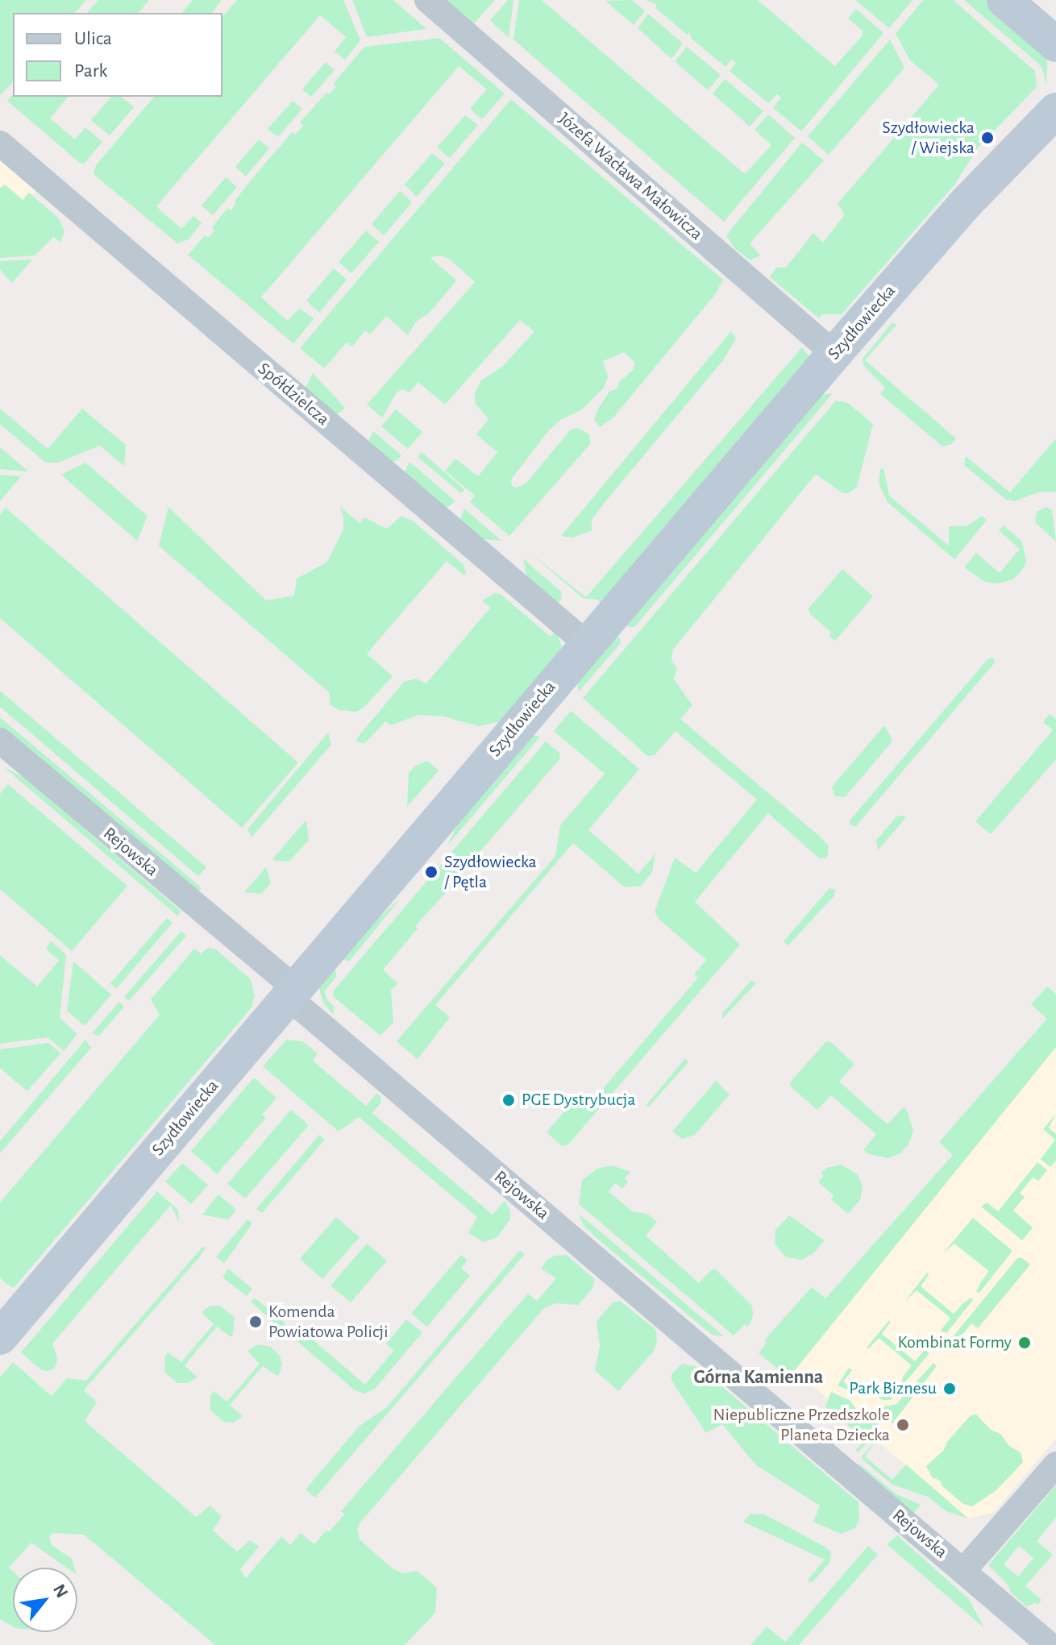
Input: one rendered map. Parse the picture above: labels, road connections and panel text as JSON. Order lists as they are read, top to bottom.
{
  "streets": {
    "street": [
      "Józefa Wacława Małowicza",
      "Szydłowiecka",
      "Spółdzielcza",
      "Rejowska"
    ]
  },
  "crossings": [
    ["Józefa Wacława Małowicza", "Szydłowiecka"],
    ["Szydłowiecka", "Spółdzielcza"],
    ["Szydłowiecka", "Rejowska"]
  ],
  "districts": ["Górna Kamienna"],
  "places": [
    "Szydłowiecka / Wiejska",
    "Szydłowiecka / Pętla",
    "PGE Dystrybucja",
    "Komenda Powiatowa Policji",
    "Kombinat Formy",
    "Park Biznesu",
    "Niepubliczne Przedszkole Planeta Dziecka"
  ],
  "legend": ["Ulica", "Park"],
  "north": "top right"
}
